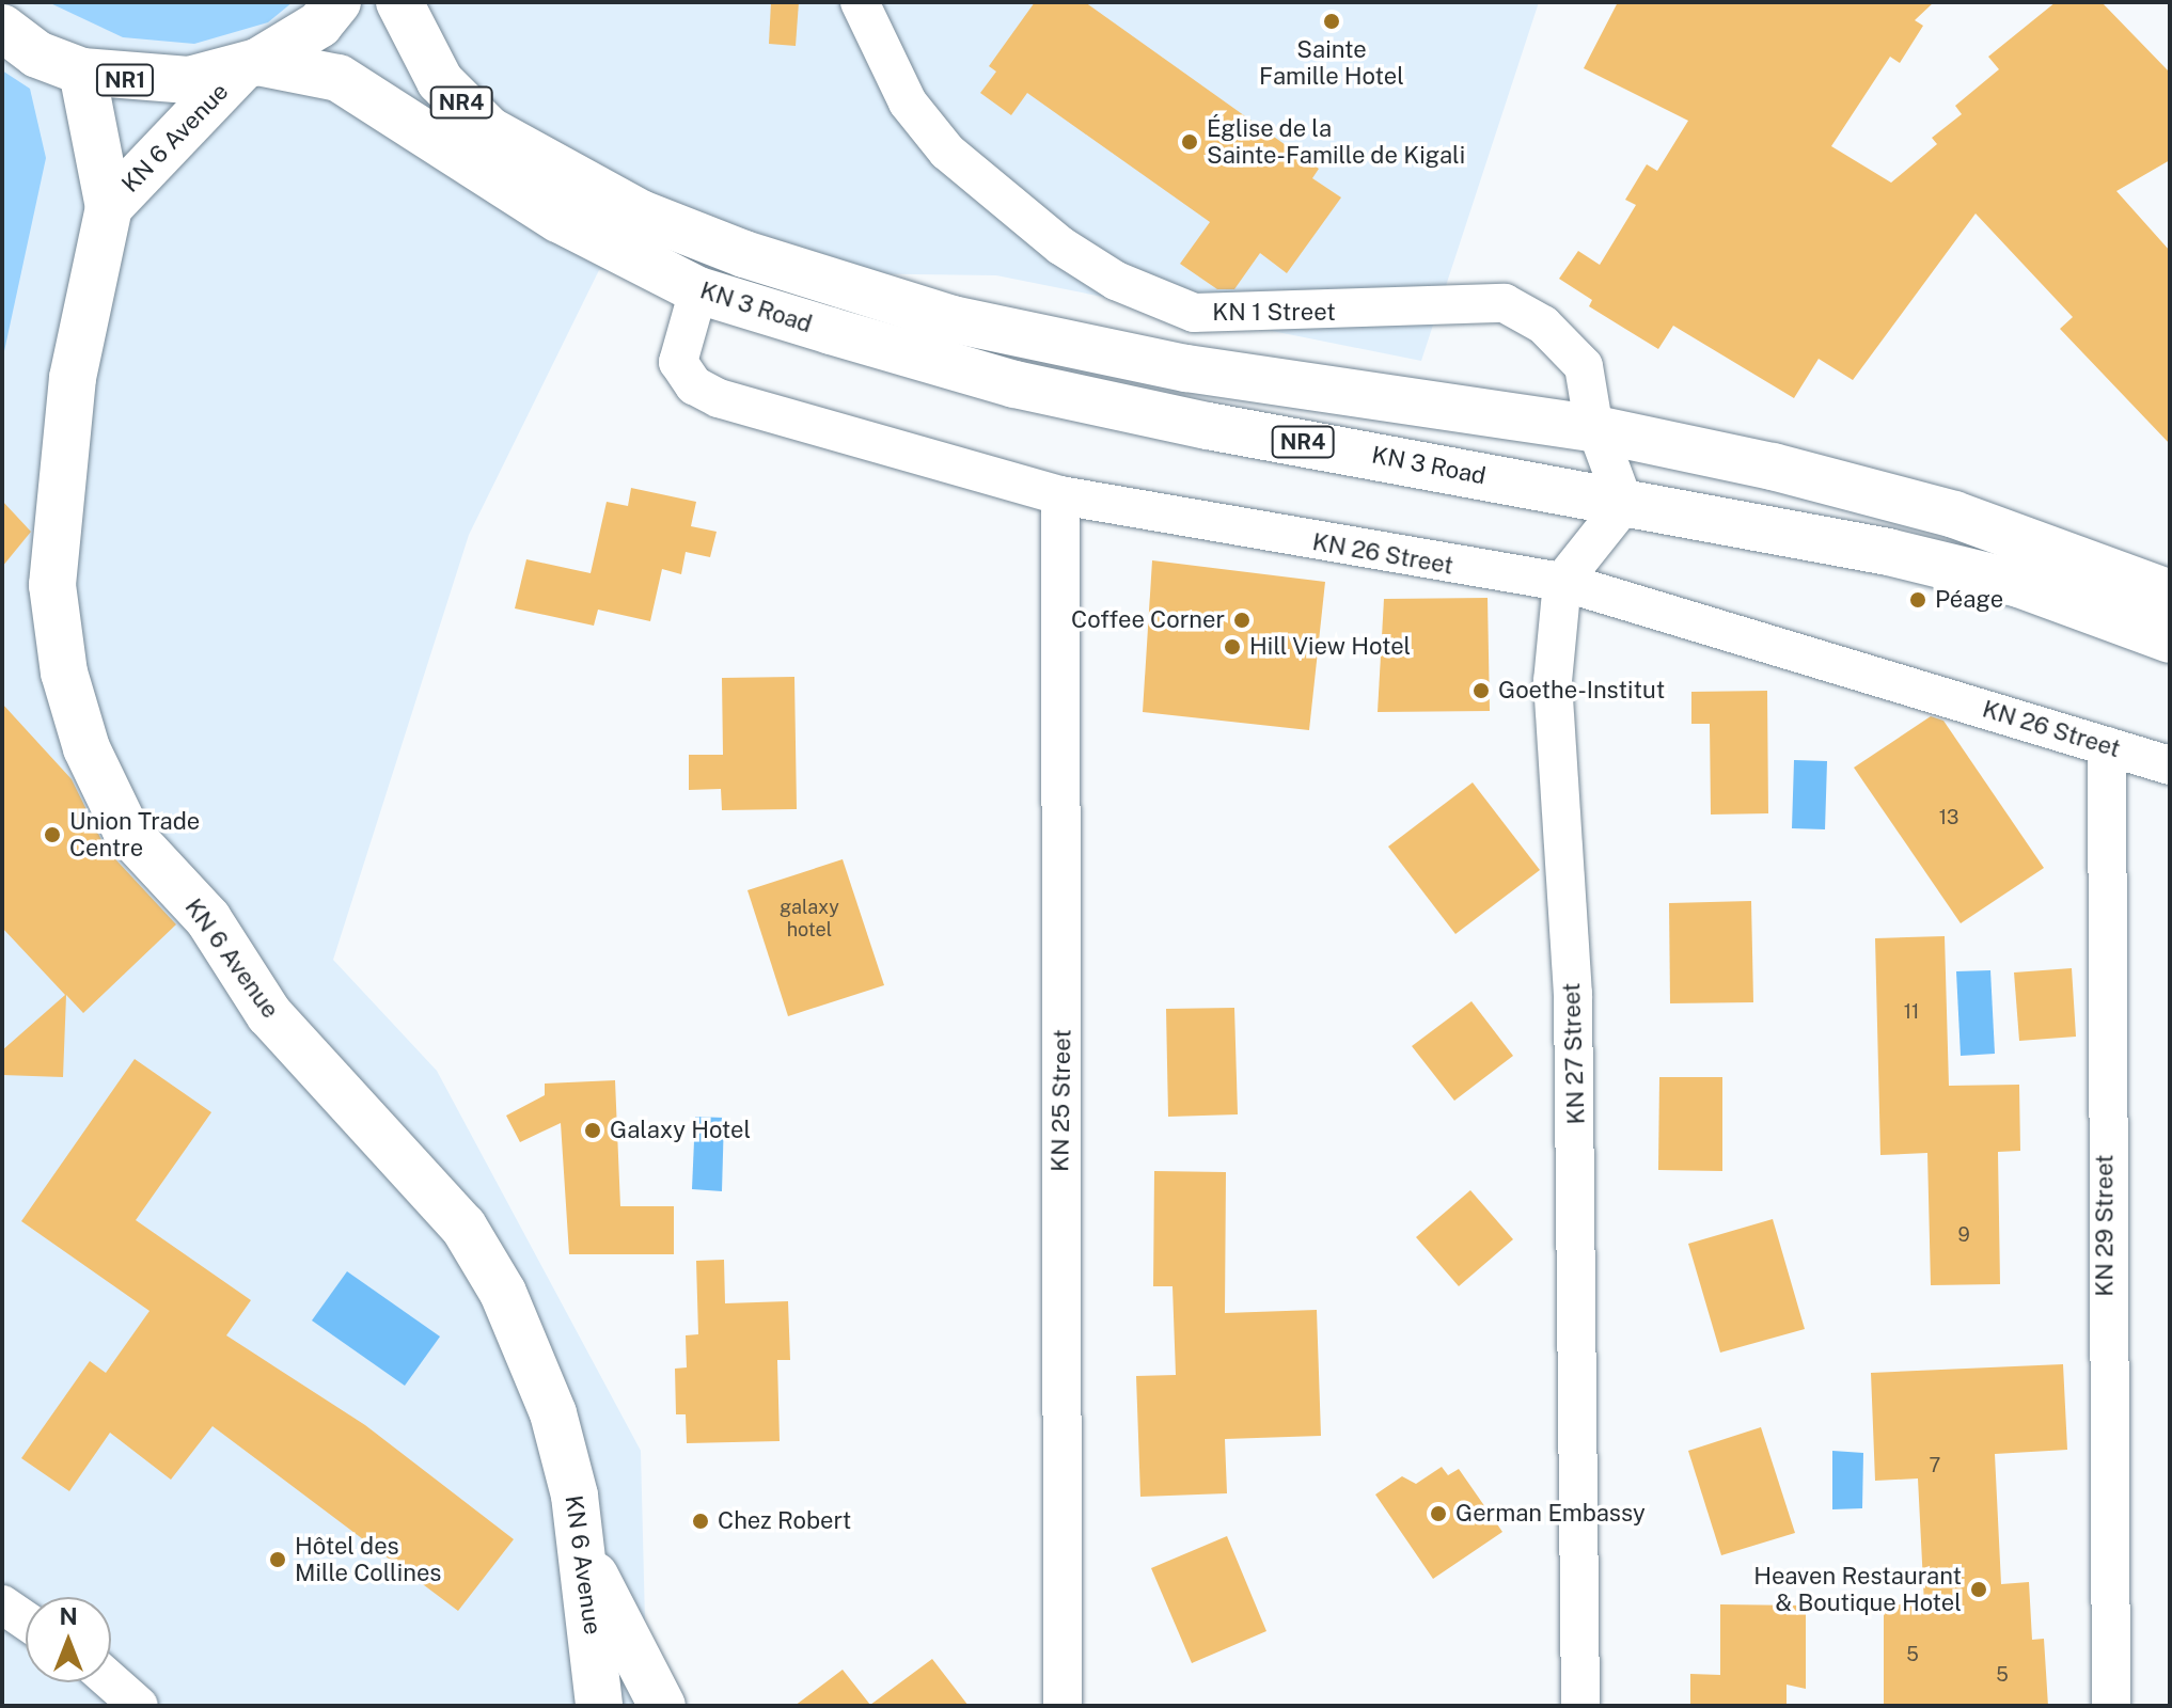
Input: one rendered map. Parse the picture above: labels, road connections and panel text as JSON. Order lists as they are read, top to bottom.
{
  "streets": {
    "main road": [
      "NR1",
      "NR4",
      "KN 6 Avenue",
      "KN 3 Road"
    ],
    "street": [
      "KN 1 Street",
      "KN 26 Street",
      "KN 27 Street",
      "KN 25 Street",
      "KN 29 Street"
    ]
  },
  "crossings": [
    ["NR1", "KN 6 Avenue"],
    ["NR1", "KN 3 Road"],
    ["KN 6 Avenue", "KN 3 Road"],
    ["KN 3 Road", "KN 1 Street"],
    ["KN 3 Road", "KN 26 Street"],
    ["KN 26 Street", "KN 27 Street"],
    ["KN 26 Street", "KN 25 Street"],
    ["KN 26 Street", "KN 29 Street"]
  ],
  "places": [
    "Sainte Famille Hotel",
    "Église de la Sainte-Famille de Kigali",
    "Péage",
    "Coffee Corner",
    "Hill View Hotel",
    "Goethe-Institut",
    "Union Trade Centre",
    "Galaxy Hotel",
    "German Embassy",
    "Chez Robert",
    "Hôtel des Mille Collines",
    "Heaven Restaurant & Boutique Hotel"
  ],
  "house_numbers": [
    "13",
    "galaxy hotel",
    "11",
    "9",
    "7",
    "5",
    "5"
  ],
  "north": "top"
}
